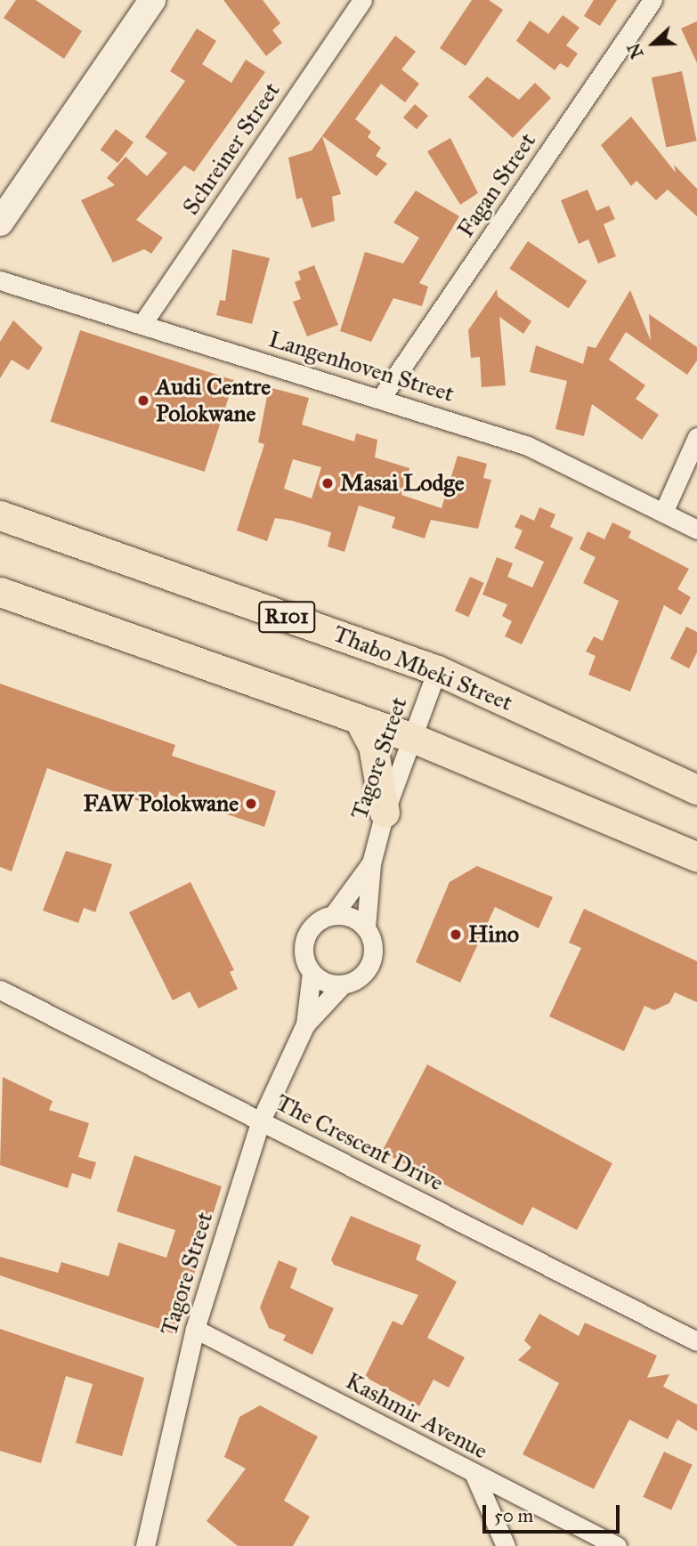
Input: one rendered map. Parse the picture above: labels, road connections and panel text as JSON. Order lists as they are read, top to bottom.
{
  "streets": {
    "main road": ["R101", "Thabo Mbeki Street"],
    "street": [
      "Schreiner Street",
      "Fagan Street",
      "Langenhoven Street",
      "Tagore Street",
      "The Crescent Drive",
      "Kashmir Avenue"
    ]
  },
  "crossings": [
    ["Schreiner Street", "Langenhoven Street"],
    ["Fagan Street", "Langenhoven Street"],
    ["Thabo Mbeki Street", "Tagore Street"],
    ["Tagore Street", "The Crescent Drive"],
    ["Tagore Street", "Kashmir Avenue"]
  ],
  "places": [
    "Audi Centre Polokwane",
    "Masai Lodge",
    "FAW Polokwane",
    "Hino"
  ],
  "scale_bar": "50 m",
  "north": "left"
}
